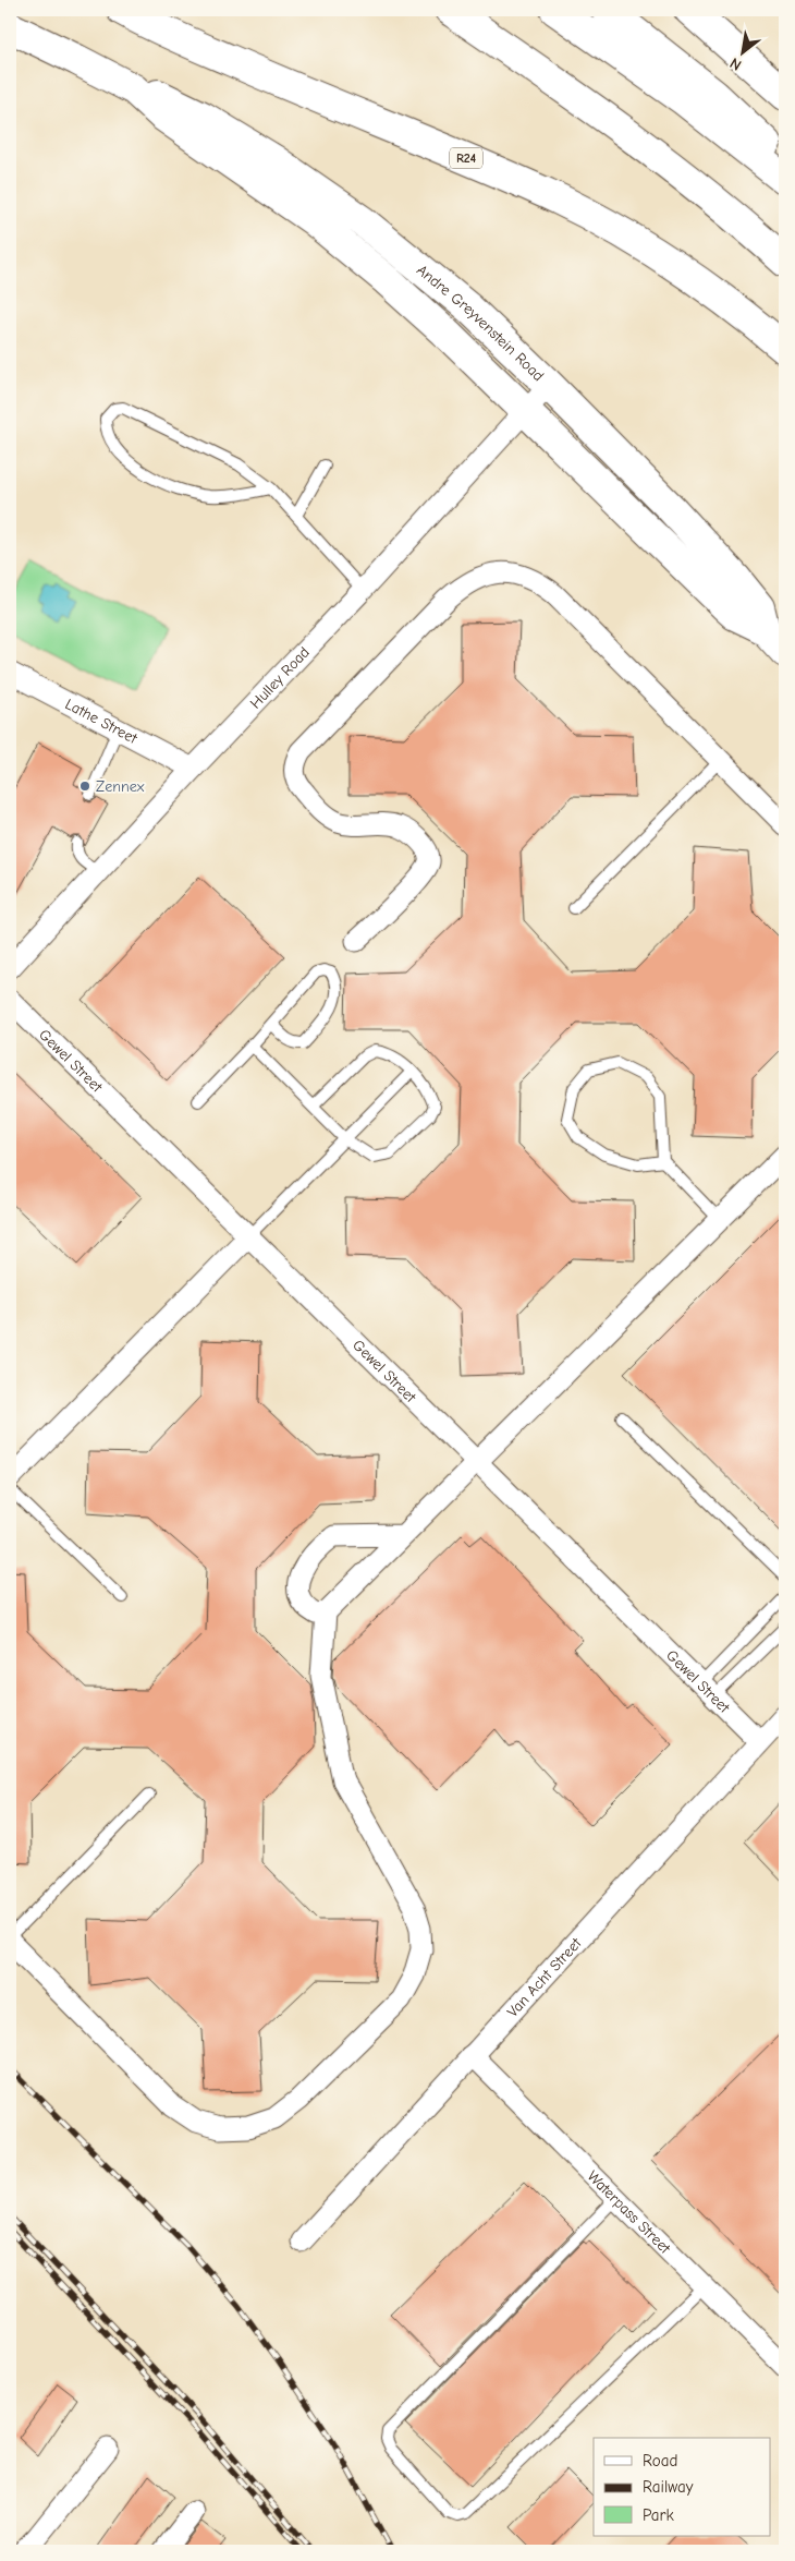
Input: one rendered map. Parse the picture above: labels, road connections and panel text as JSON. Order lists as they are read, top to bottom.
{
  "streets": {
    "main road": ["R24", "Andre Greyvenstein Road"],
    "street": [
      "Hulley Road",
      "Lathe Street",
      "Gewel Street",
      "Van Acht Street",
      "Waterpass Street"
    ]
  },
  "crossings": [
    ["Andre Greyvenstein Road", "Hulley Road"],
    ["Hulley Road", "Lathe Street"],
    ["Gewel Street", "Van Acht Street"],
    ["Van Acht Street", "Waterpass Street"]
  ],
  "places": ["Zennex"],
  "legend": ["Road", "Railway", "Park"],
  "north": "bottom left"
}
